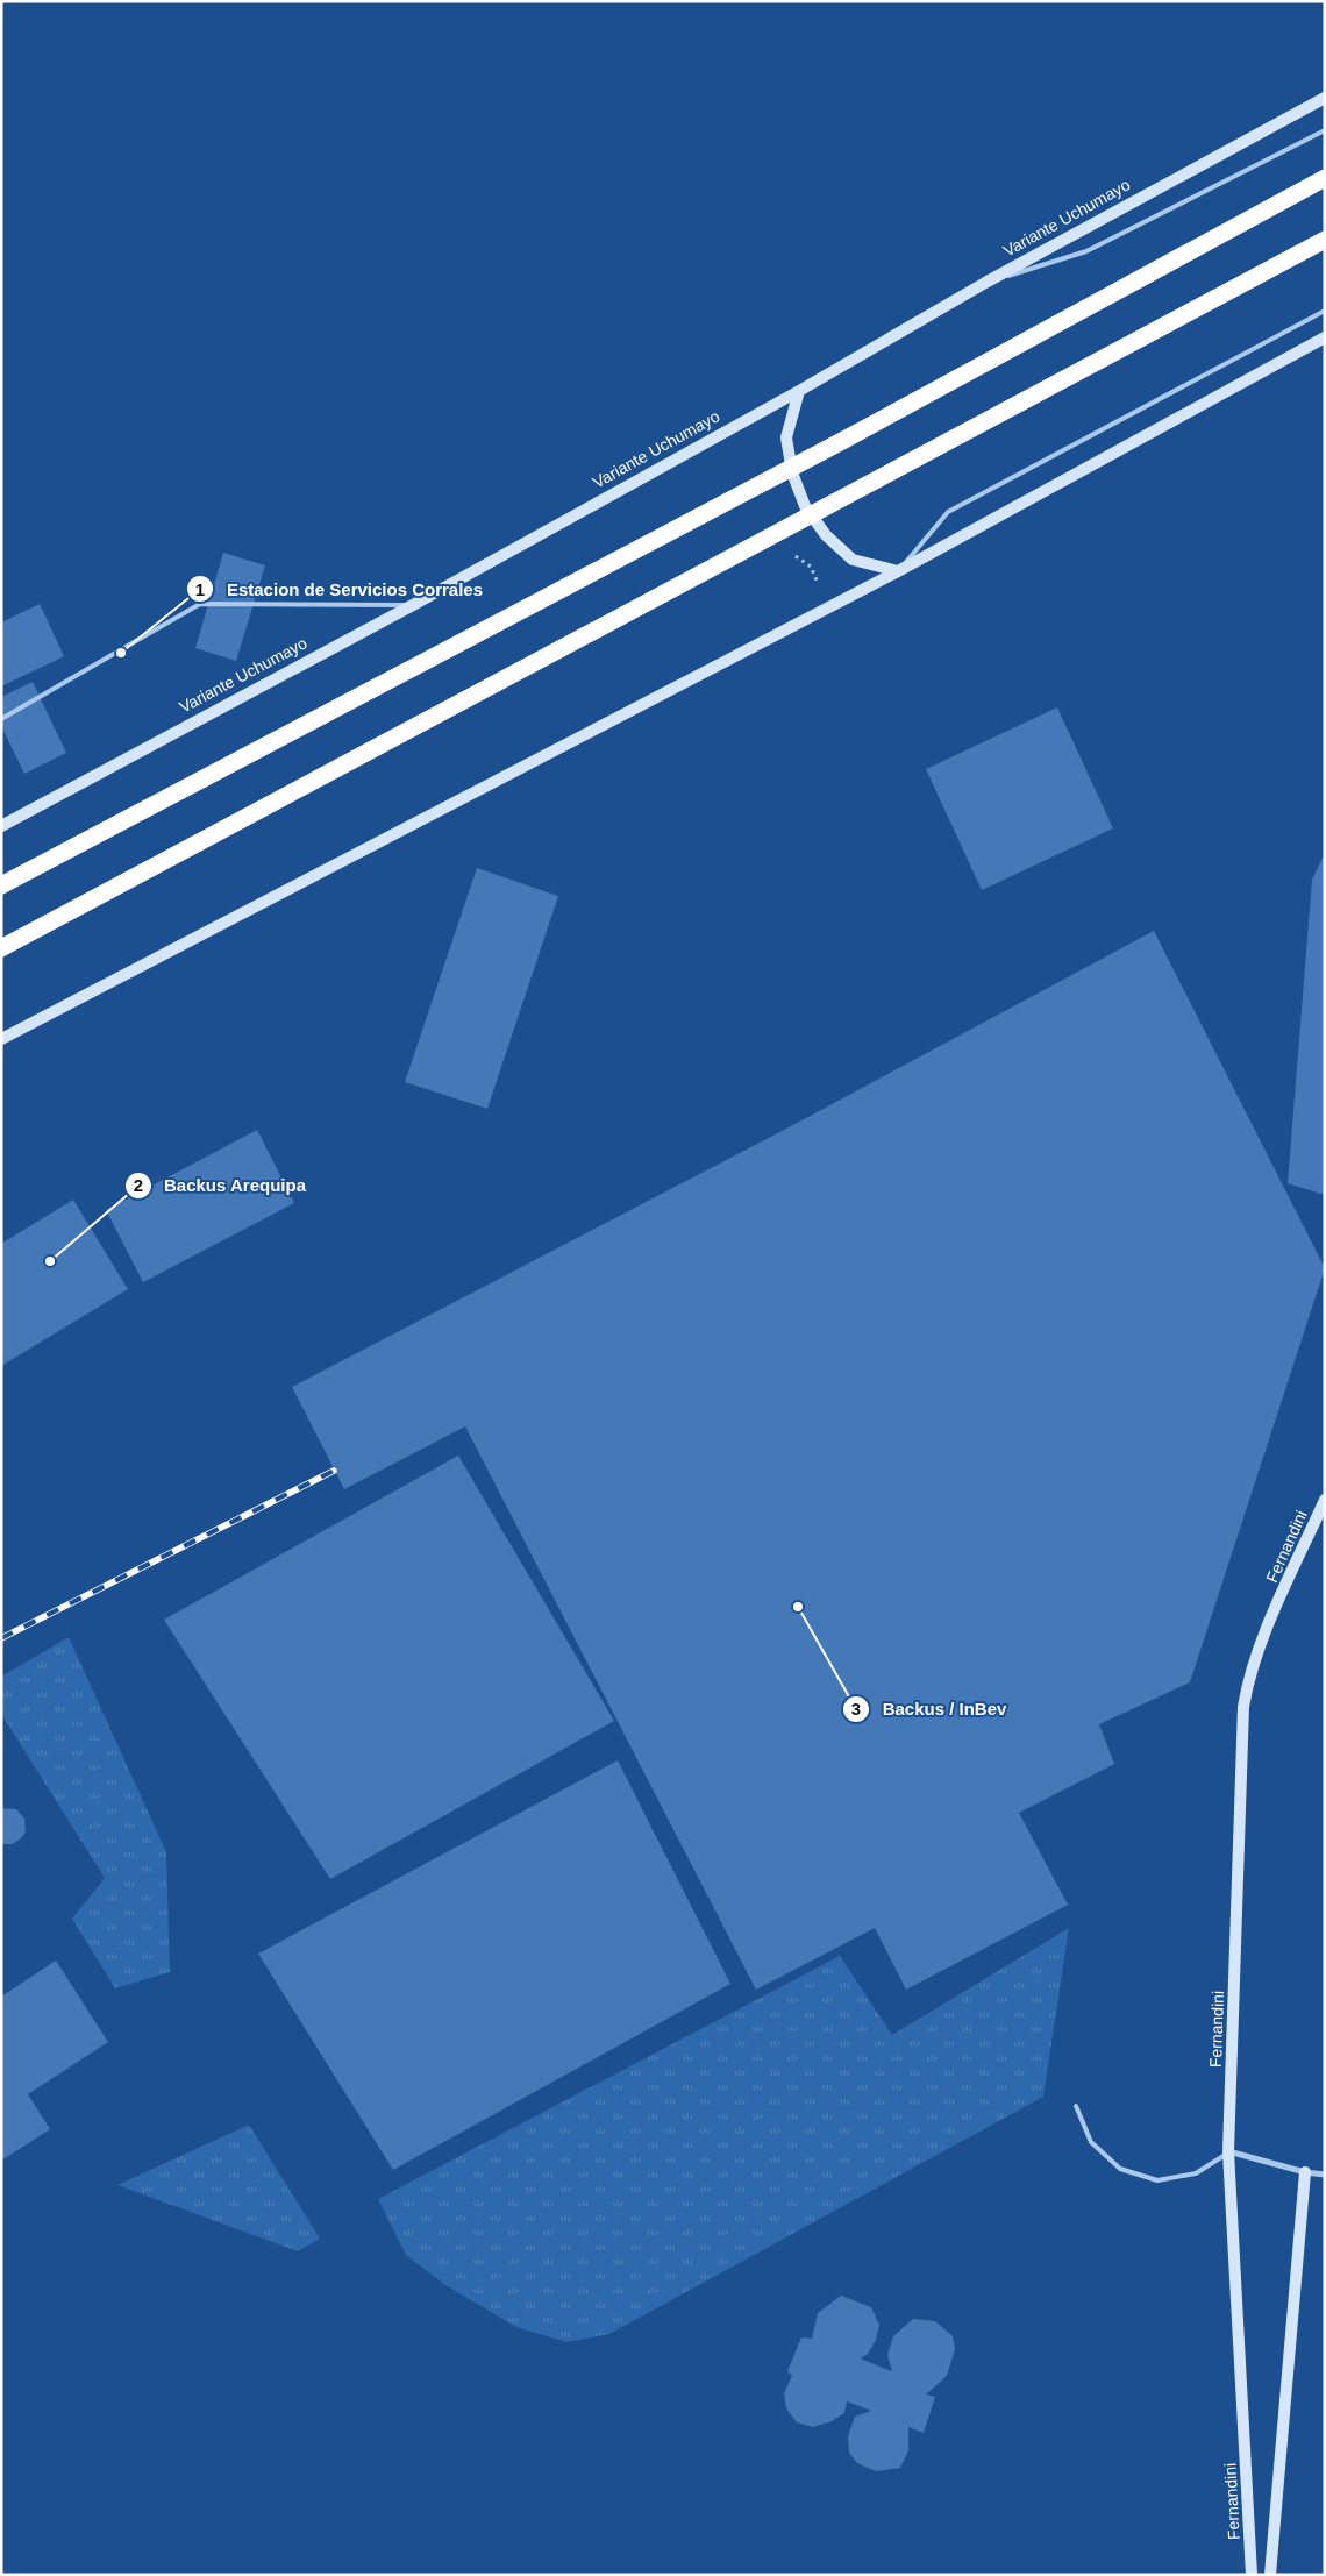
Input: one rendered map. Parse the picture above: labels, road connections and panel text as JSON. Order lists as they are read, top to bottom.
{
  "streets": {
    "main road": ["Variante Uchumayo", "Fernandini"]
  },
  "places": ["Estacion de Servicios Corrales", "Backus Arequipa", "Backus / InBev"]
}
